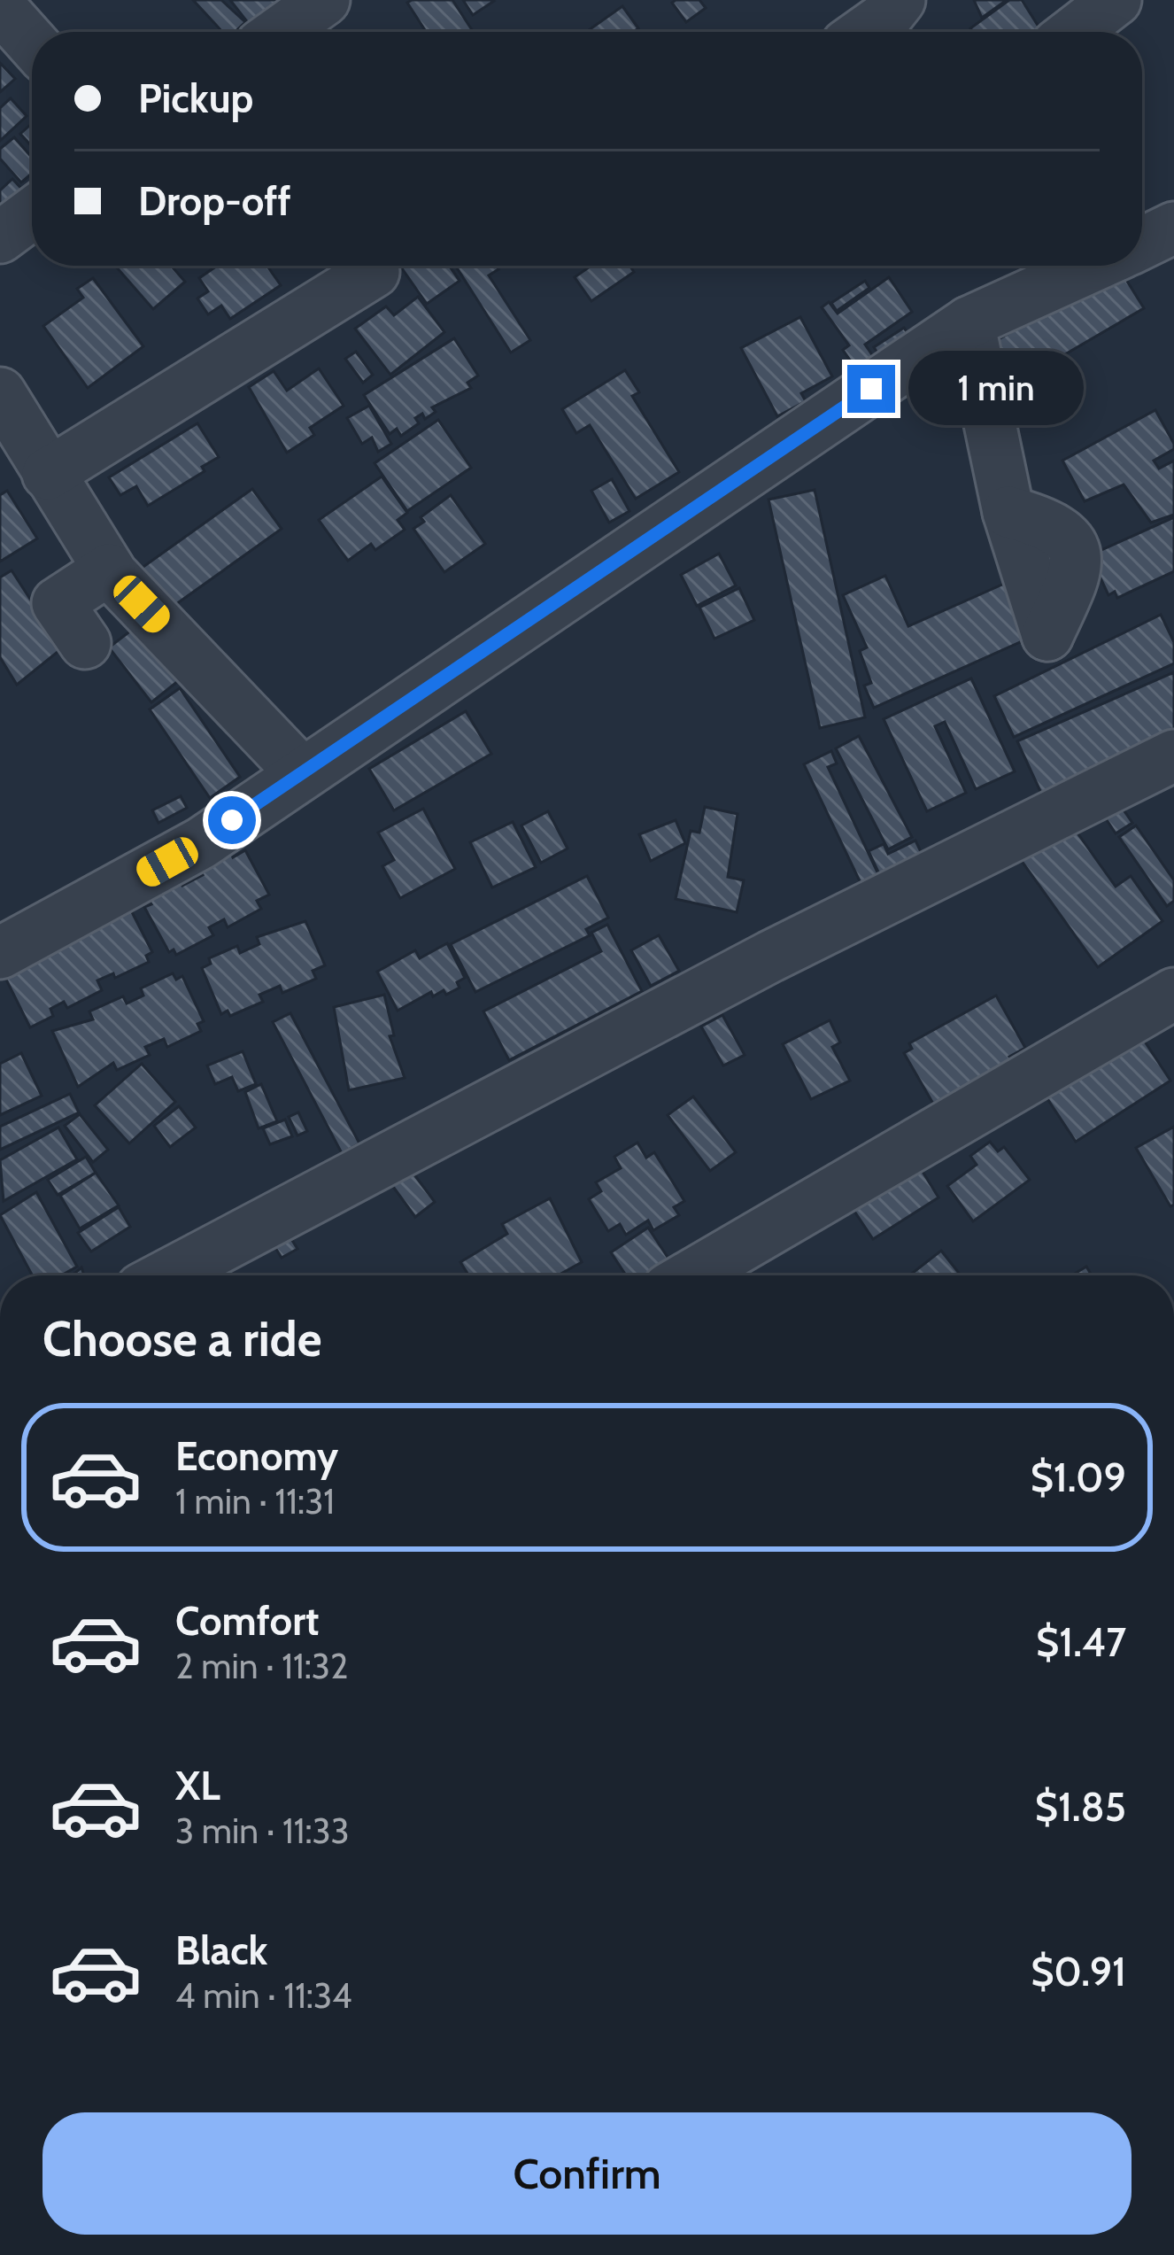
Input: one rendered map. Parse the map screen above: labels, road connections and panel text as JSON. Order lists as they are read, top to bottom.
{
  "page": {
    "banner": ["Pickup", "Drop-off"],
    "bubble": "1 min",
    "heading": "Choose a ride",
    "list": [
      {
        "name": "Economy",
        "note": "1 min · 11:31",
        "value": "$1.09"
      },
      {
        "name": "Comfort",
        "note": "2 min · 11:32",
        "value": "$1.47"
      },
      {
        "name": "XL",
        "note": "3 min · 11:33",
        "value": "$1.85"
      },
      {
        "name": "Black",
        "note": "4 min · 11:34",
        "value": "$0.91"
      }
    ],
    "buttons": "Confirm"
  }
}
